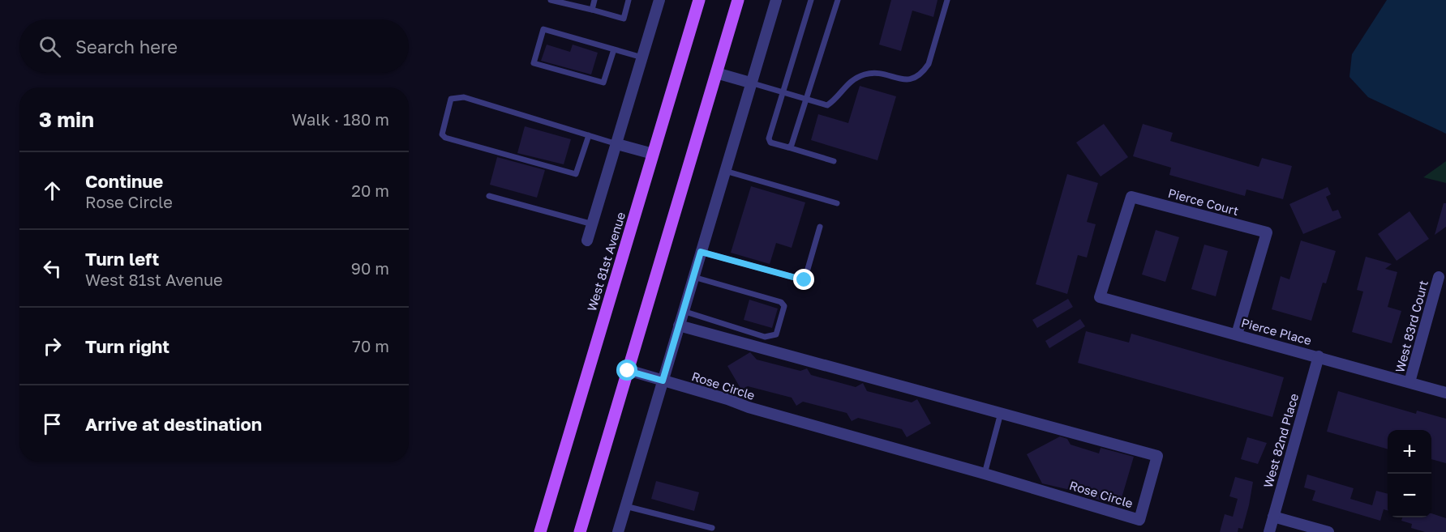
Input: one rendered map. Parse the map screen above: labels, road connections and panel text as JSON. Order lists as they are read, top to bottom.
{
  "streets": {
    "main road": ["West 81st Avenue"],
    "street": [
      "Pierce Court",
      "West 83rd Court",
      "Pierce Place",
      "Rose Circle",
      "West 82nd Place"
    ]
  },
  "crossings": [
    ["Pierce Court", "Pierce Place"],
    ["West 83rd Court", "Pierce Place"],
    ["Pierce Place", "West 82nd Place"]
  ],
  "page": {
    "search": "Search here",
    "heading": ["3 min", "Walk · 180 m"],
    "list": [
      ["Continue", "Rose Circle", "20 m"],
      ["Turn left", "West 81st Avenue", "90 m"],
      ["Turn right", "70 m"],
      "Arrive at destination"
    ],
    "map_buttons": ["+", "−"]
  }
}
